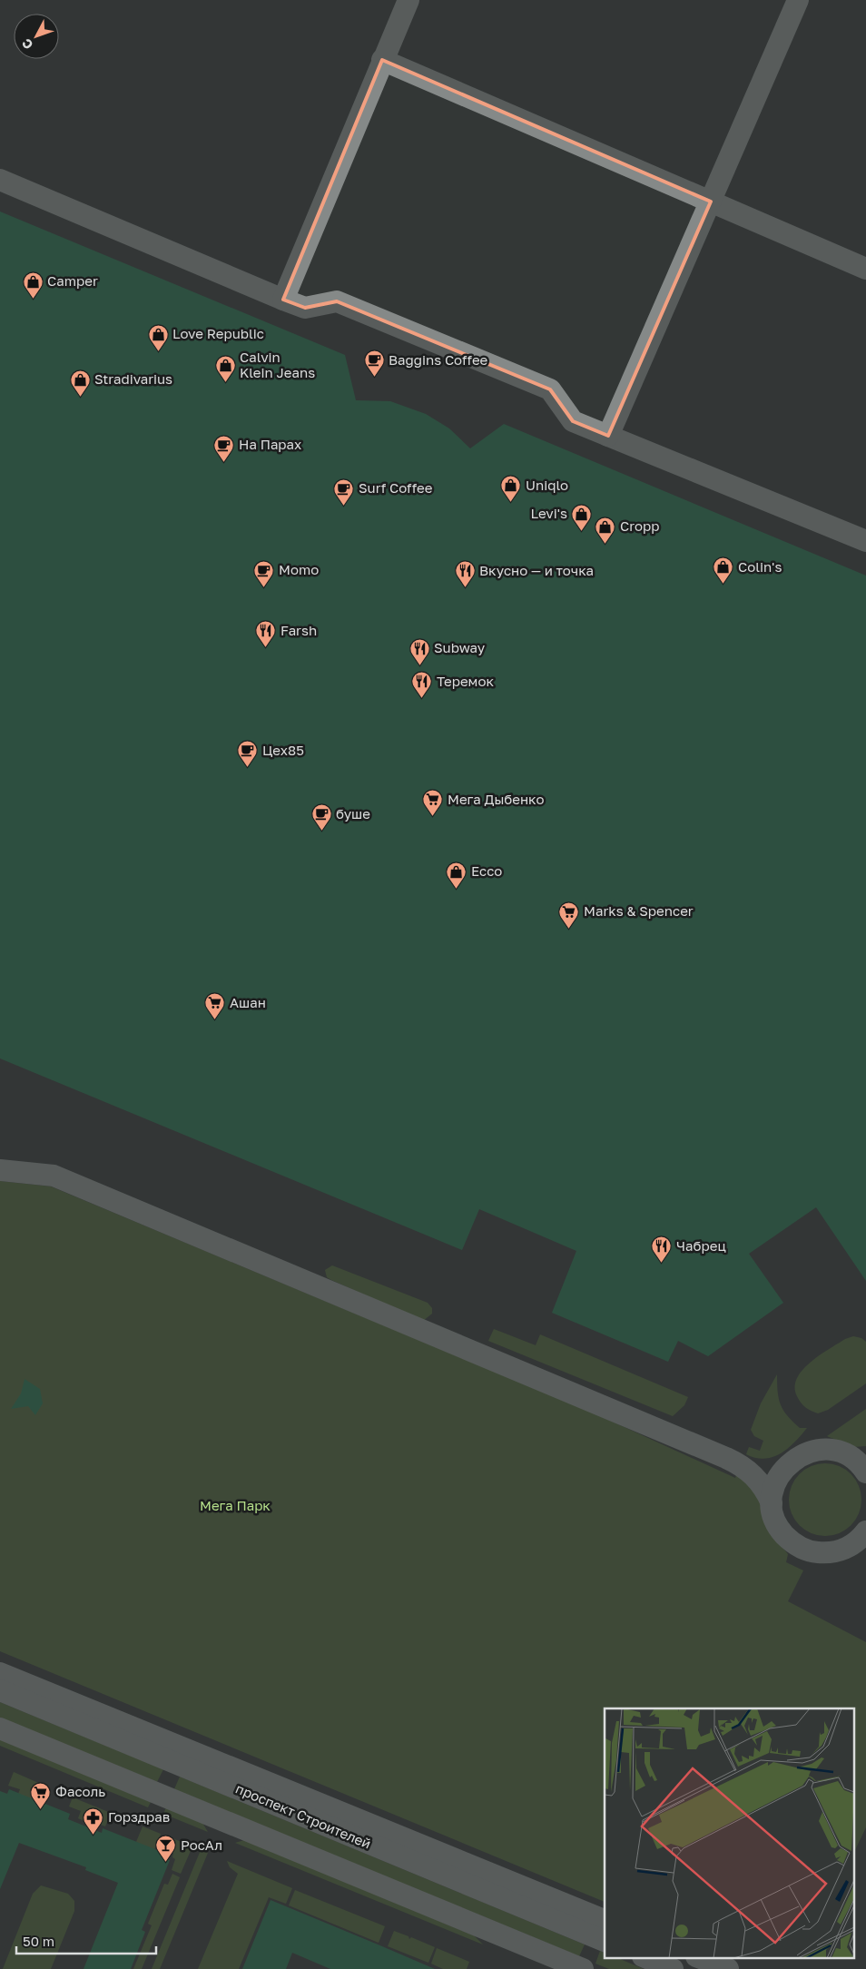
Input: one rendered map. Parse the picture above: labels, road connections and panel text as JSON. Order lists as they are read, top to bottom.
{
  "streets": {
    "street": ["проспект Строителей"]
  },
  "parks": ["Мега Парк"],
  "places": {
    "shop": [
      "Camper",
      "Love Republic",
      "Calvin Klein Jeans",
      "Stradivarius",
      "Uniqlo",
      "Levi's",
      "Cropp",
      "Colin's",
      "Ecco"
    ],
    "cafe": [
      "Baggins Coffee",
      "На Парах",
      "Surf Coffee",
      "Momo",
      "Цех85",
      "буше"
    ],
    "restaurant": [
      "Вкусно — и точка",
      "Farsh",
      "Subway",
      "Теремок",
      "Чабрец"
    ],
    "supermarket": [
      "Мега Дыбенко",
      "Marks & Spencer",
      "Ашан",
      "Фасоль"
    ],
    "pharmacy": ["Горздрав"],
    "bar": ["РосАл"]
  },
  "scale_bar": "50 m",
  "north": "bottom left"
}
